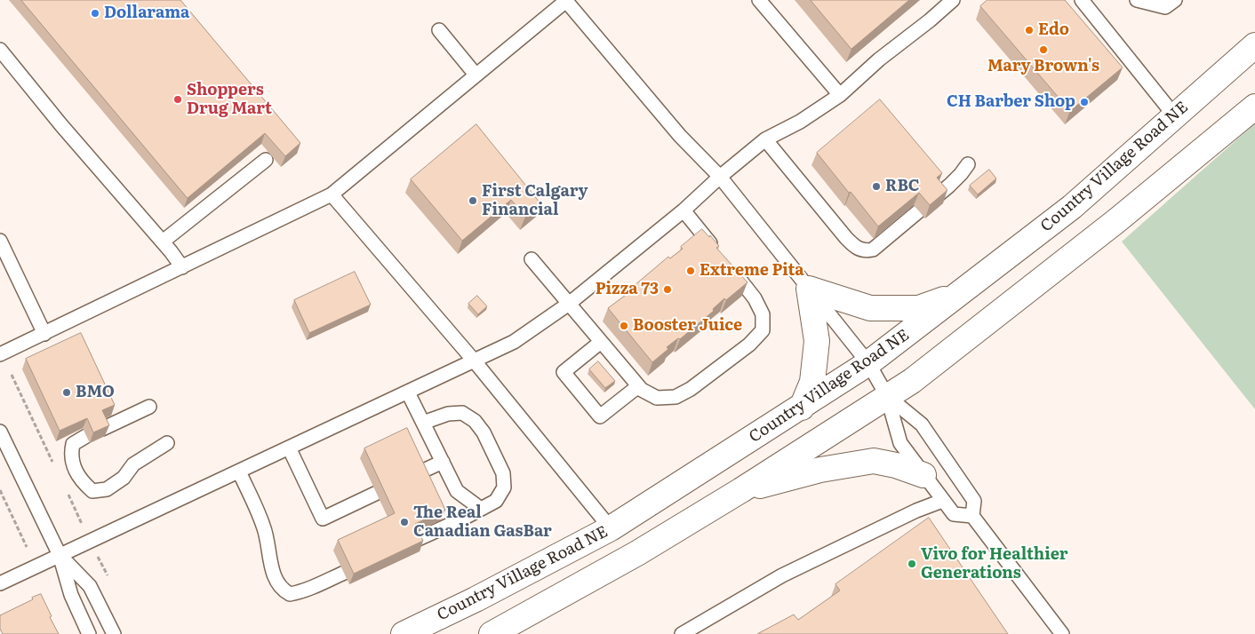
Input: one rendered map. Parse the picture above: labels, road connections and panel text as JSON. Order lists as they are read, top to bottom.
{
  "streets": {
    "street": ["Country Village Road NE"]
  },
  "places": [
    "Dollarama",
    "Edo",
    "Mary Brown's",
    "Shoppers Drug Mart",
    "CH Barber Shop",
    "RBC",
    "First Calgary Financial",
    "Extreme Pita",
    "Pizza 73",
    "Booster Juice",
    "BMO",
    "The Real Canadian GasBar",
    "Vivo for Healthier Generations"
  ]
}
